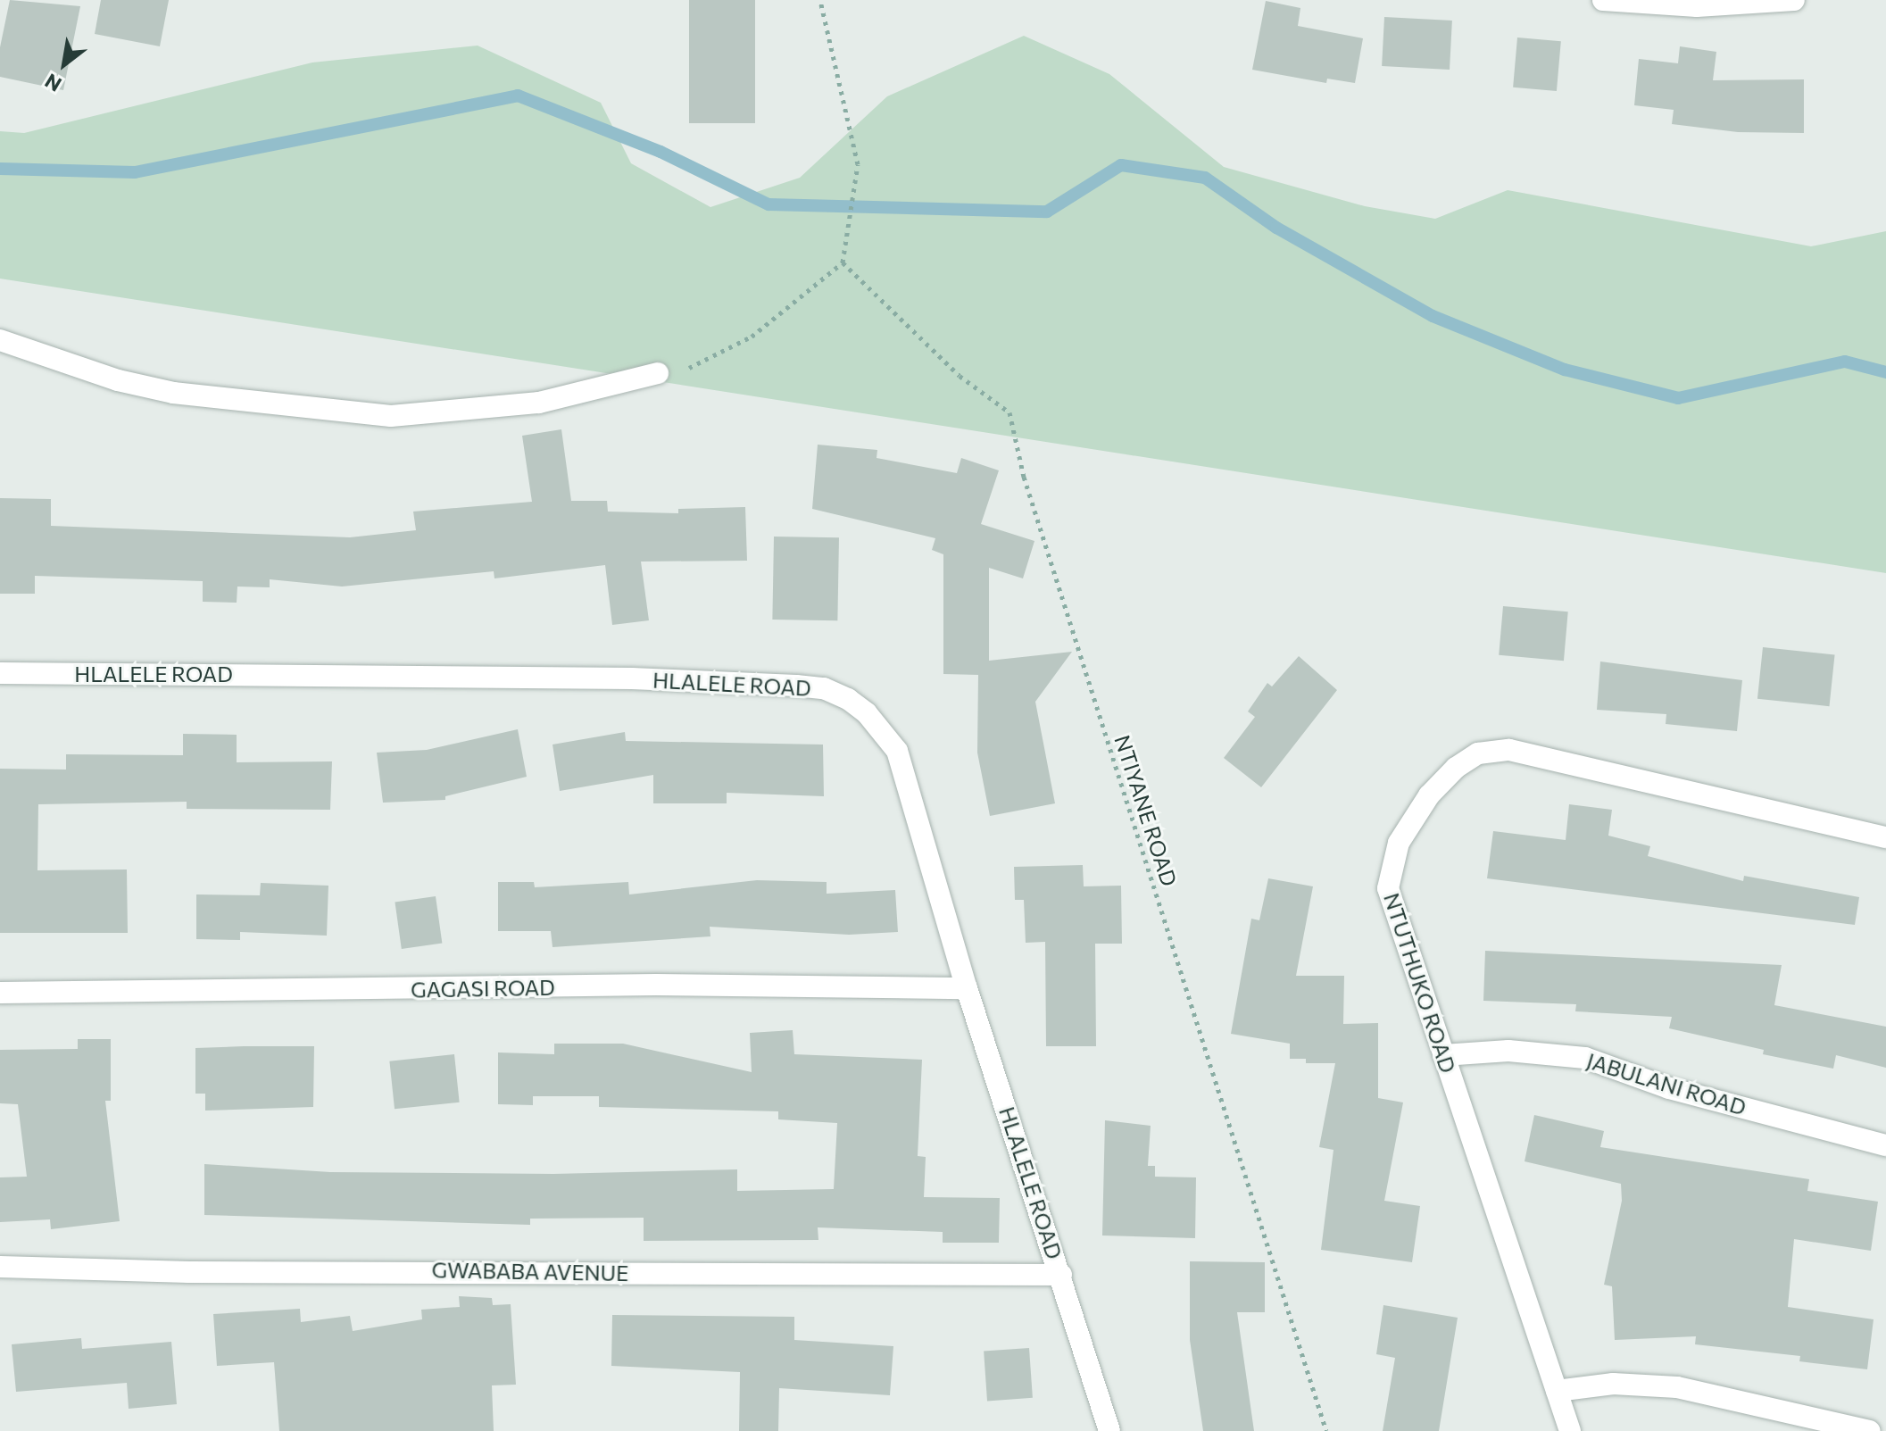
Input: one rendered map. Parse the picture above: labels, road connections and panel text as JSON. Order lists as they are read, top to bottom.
{
  "streets": {
    "street": [
      "HLALELE ROAD",
      "NTUTHUKO ROAD",
      "GAGASI ROAD",
      "JABULANI ROAD",
      "GWABABA AVENUE"
    ],
    "path": ["NTIYANE ROAD"]
  },
  "crossings": [
    ["HLALELE ROAD", "GAGASI ROAD"],
    ["HLALELE ROAD", "GWABABA AVENUE"],
    ["NTUTHUKO ROAD", "JABULANI ROAD"]
  ],
  "north": "bottom left"
}
